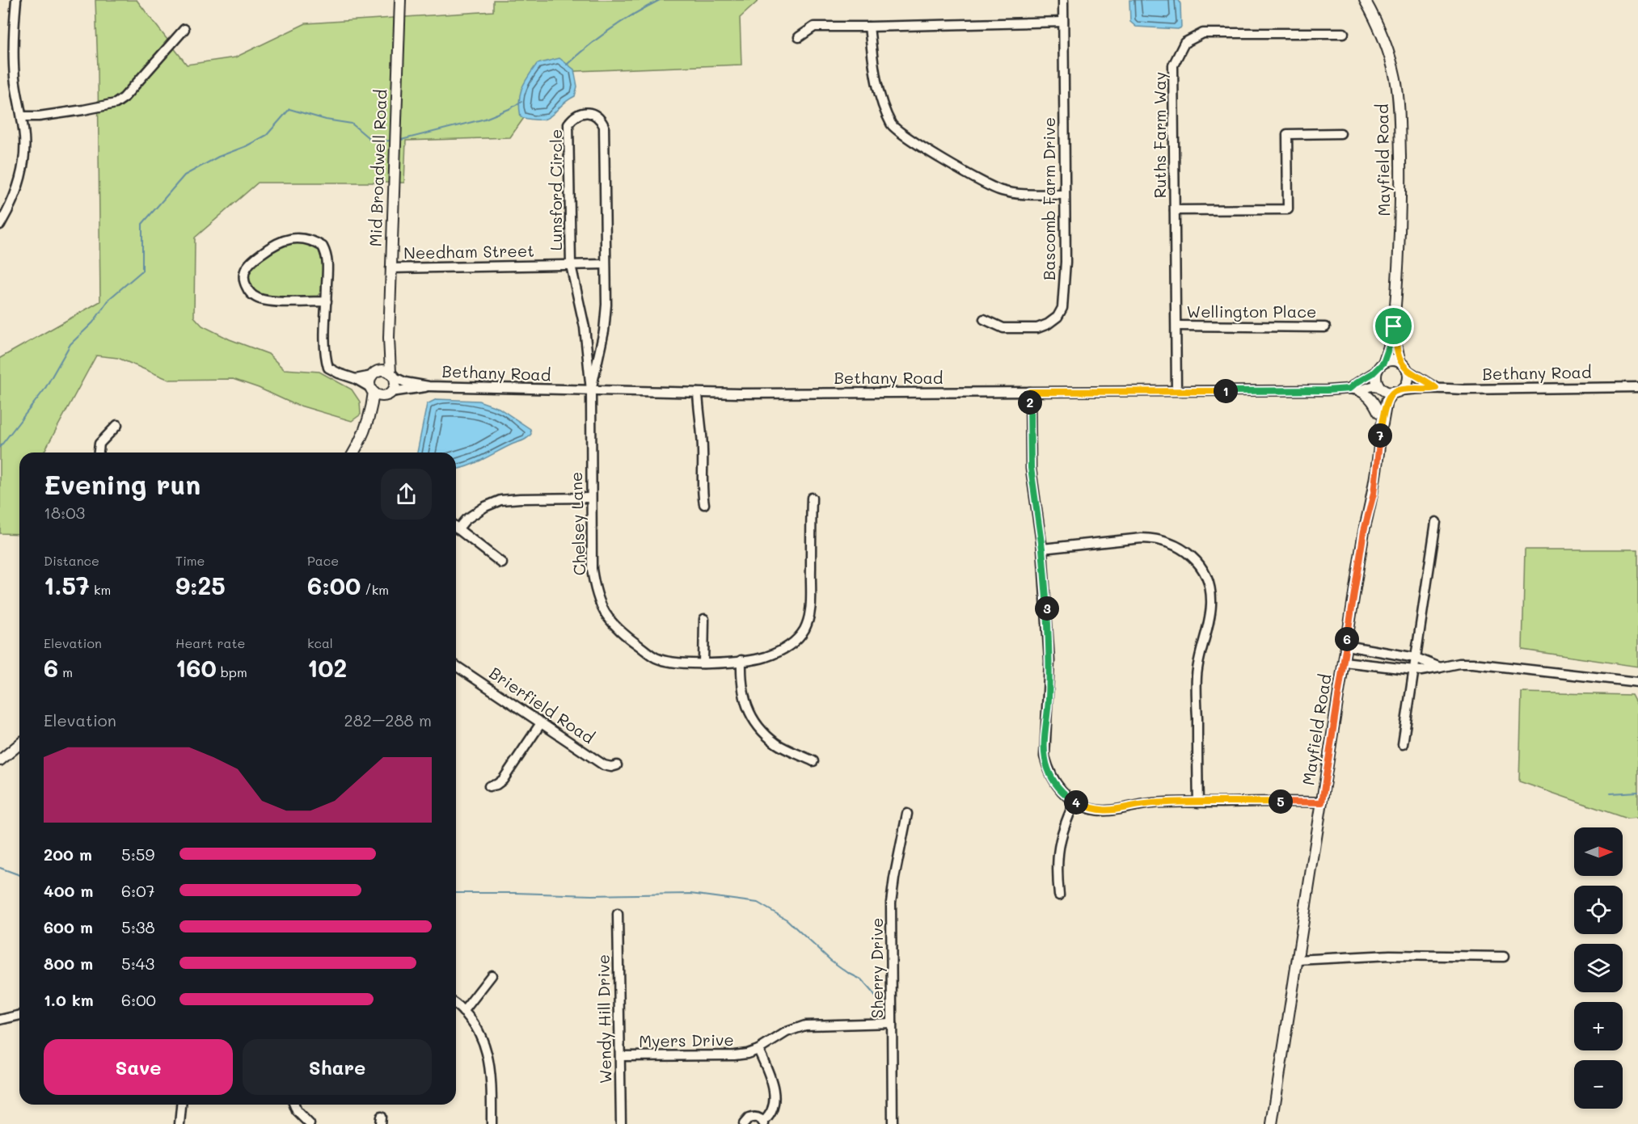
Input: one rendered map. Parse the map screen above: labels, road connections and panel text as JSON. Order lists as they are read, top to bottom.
{
  "streets": {
    "street": [
      "Ruths Farm Way",
      "Mayfield Road",
      "Mid Broadwell Road",
      "Lunsford Circle",
      "Bascomb Farm Drive",
      "Needham Street",
      "Wellington Place",
      "Bethany Road",
      "Chelsey Lane",
      "Brierfield Road",
      "Sherry Drive",
      "Wendy Hill Drive",
      "Myers Drive"
    ]
  },
  "crossings": [
    ["Ruths Farm Way", "Wellington Place"],
    ["Ruths Farm Way", "Bethany Road"],
    ["Mayfield Road", "Bethany Road"],
    ["Mid Broadwell Road", "Needham Street"],
    ["Mid Broadwell Road", "Bethany Road"],
    ["Lunsford Circle", "Needham Street"],
    ["Lunsford Circle", "Bethany Road"],
    ["Lunsford Circle", "Chelsey Lane"],
    ["Bethany Road", "Chelsey Lane"],
    ["Sherry Drive", "Myers Drive"],
    ["Wendy Hill Drive", "Myers Drive"]
  ],
  "north": "right",
  "page": {
    "pins": [
      "1",
      "2",
      "7",
      "3",
      "6",
      "5",
      "4"
    ],
    "heading": ["Evening run", "18:03"],
    "stats": [
      ["Distance", "1.57 km"],
      ["Time", "9:25"],
      ["Pace", "6:00 /km"],
      ["Elevation", "6 m"],
      ["Heart rate", "160 bpm"],
      ["kcal", "102"]
    ],
    "chart": ["Elevation", "282–288 m"],
    "map_buttons": ["+", "−"],
    "list": [
      {
        "name": "200 m",
        "note": "5:59"
      },
      {
        "name": "400 m",
        "note": "6:07"
      },
      {
        "name": "600 m",
        "note": "5:38"
      },
      {
        "name": "800 m",
        "note": "5:43"
      },
      {
        "name": "1.0 km",
        "note": "6:00"
      }
    ],
    "buttons": ["Save", "Share"]
  }
}
